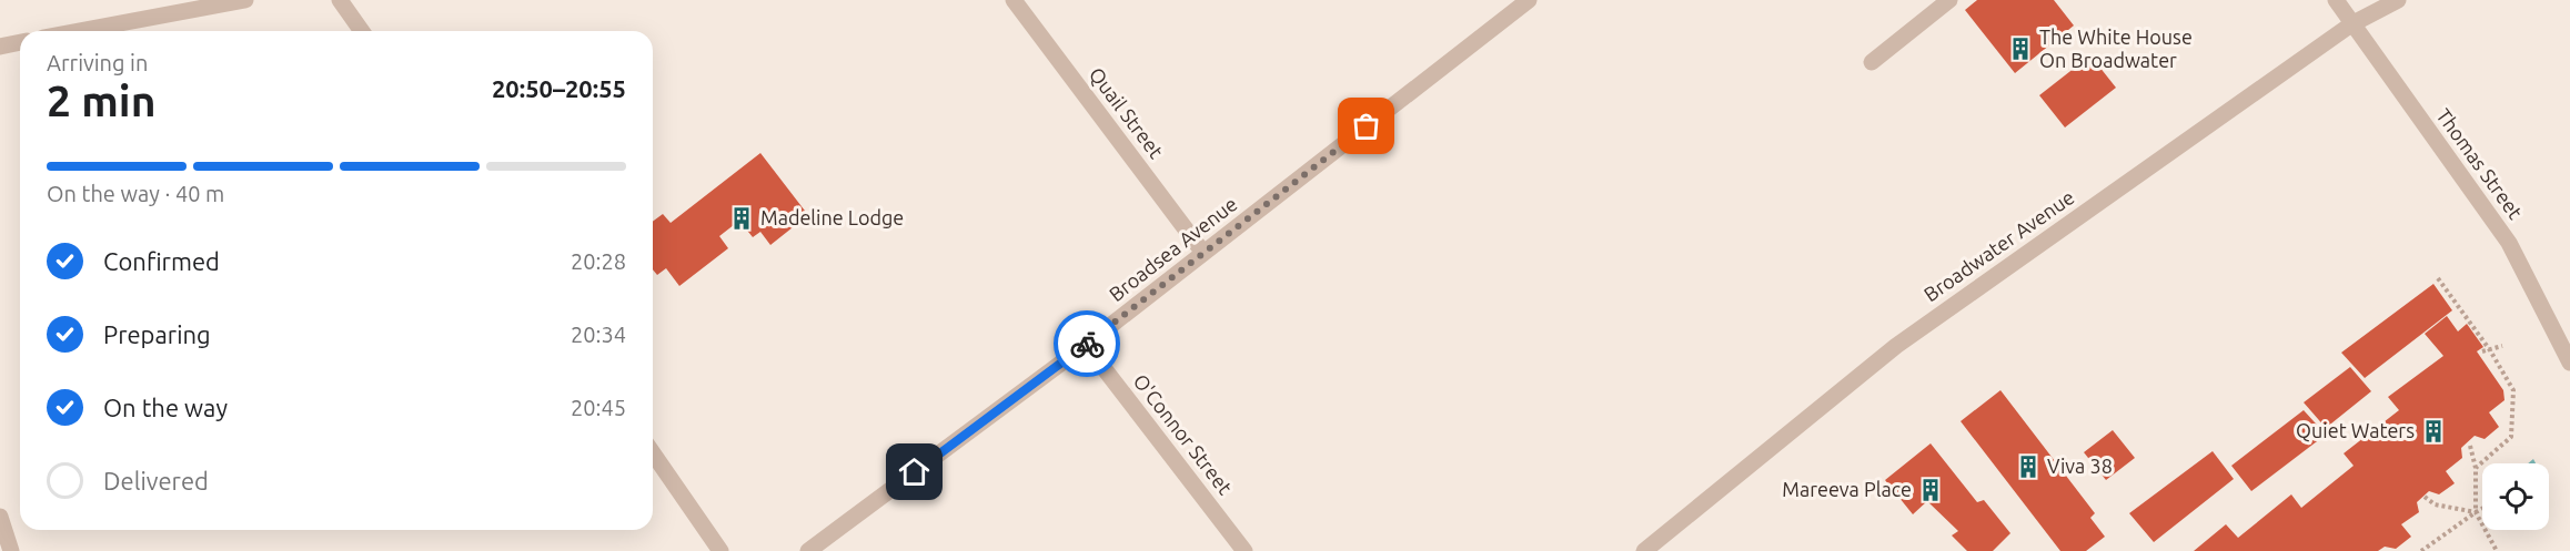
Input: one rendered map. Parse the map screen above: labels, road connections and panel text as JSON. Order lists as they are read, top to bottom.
{
  "streets": {
    "street": [
      "Quail Street",
      "Thomas Street",
      "Broadwater Avenue",
      "Broadsea Avenue",
      "O'Connor Street"
    ]
  },
  "crossings": [
    ["Quail Street", "Broadsea Avenue"],
    ["Thomas Street", "Broadwater Avenue"],
    ["Broadsea Avenue", "O'Connor Street"]
  ],
  "places": {
    "building": [
      "The White House On Broadwater",
      "Madeline Lodge",
      "Quiet Waters",
      "Viva 38",
      "Mareeva Place"
    ]
  },
  "page": {
    "heading": ["2 min", "Arriving in", "20:50–20:55"],
    "bar": "On the way · 40 m",
    "list": [
      ["Confirmed", "20:28"],
      ["Preparing", "20:34"],
      ["On the way", "20:45"],
      "Delivered"
    ]
  }
}
